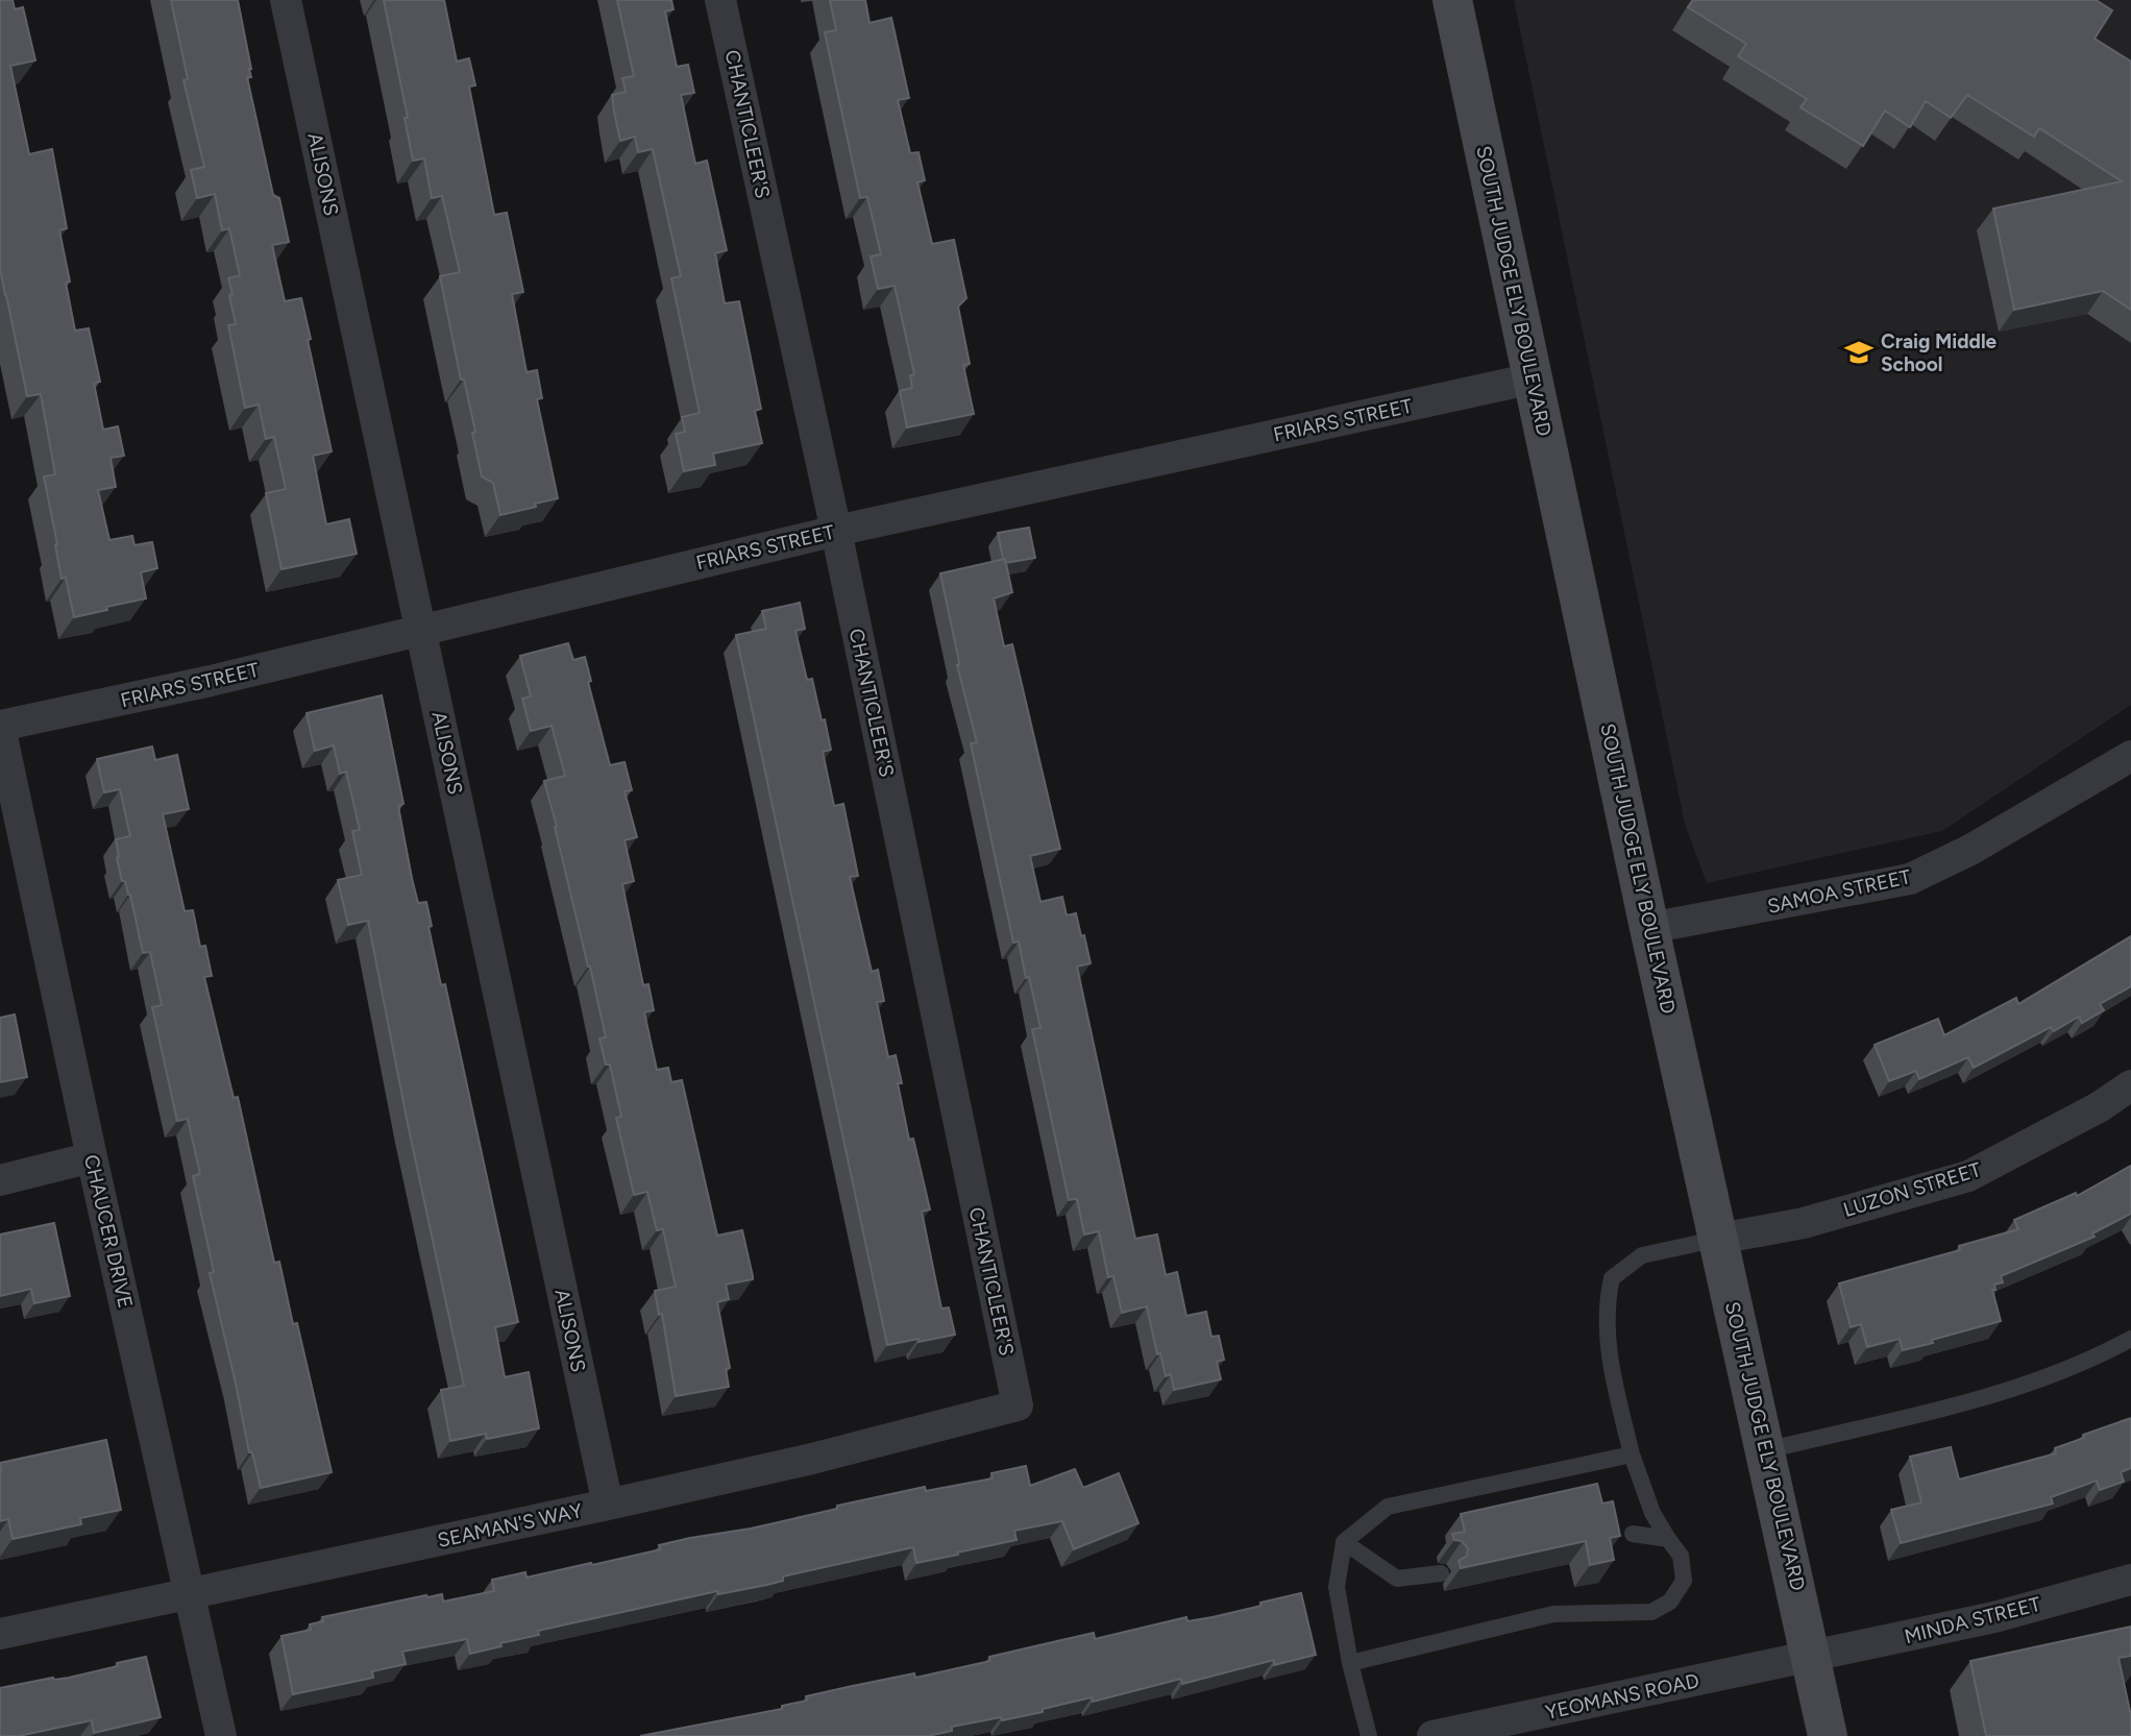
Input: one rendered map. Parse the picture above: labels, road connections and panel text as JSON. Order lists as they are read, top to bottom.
{
  "streets": {
    "main road": ["SOUTH JUDGE ELY BOULEVARD"],
    "street": [
      "CHANTICLEER'S",
      "ALISONS",
      "FRIARS STREET",
      "SAMOA STREET",
      "LUZON STREET",
      "CHAUCER DRIVE",
      "SEAMAN'S WAY",
      "MINDA STREET",
      "YEOMANS ROAD"
    ]
  },
  "crossings": [
    ["CHANTICLEER'S", "FRIARS STREET"],
    ["CHANTICLEER'S", "SEAMAN'S WAY"],
    ["ALISONS", "FRIARS STREET"],
    ["ALISONS", "SEAMAN'S WAY"],
    ["SOUTH JUDGE ELY BOULEVARD", "FRIARS STREET"],
    ["SOUTH JUDGE ELY BOULEVARD", "SAMOA STREET"],
    ["SOUTH JUDGE ELY BOULEVARD", "LUZON STREET"],
    ["SOUTH JUDGE ELY BOULEVARD", "MINDA STREET"],
    ["SOUTH JUDGE ELY BOULEVARD", "YEOMANS ROAD"],
    ["FRIARS STREET", "CHAUCER DRIVE"],
    ["CHAUCER DRIVE", "SEAMAN'S WAY"],
    ["MINDA STREET", "YEOMANS ROAD"]
  ],
  "places": {
    "school or university": ["Craig Middle School"]
  }
}
